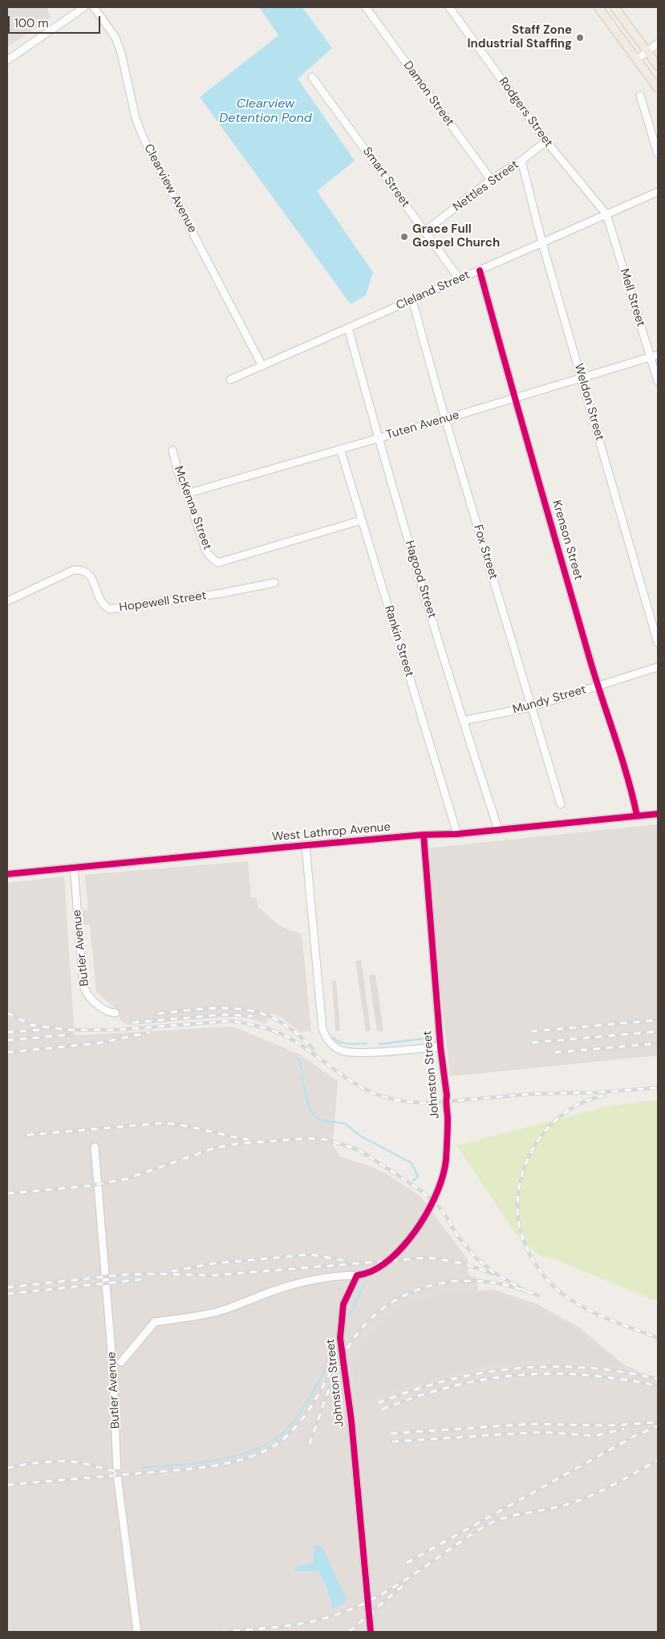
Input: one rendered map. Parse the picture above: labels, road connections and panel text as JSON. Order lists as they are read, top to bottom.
{
  "streets": {
    "street": [
      "Damon Street",
      "Rodgers Street",
      "Smart Street",
      "Nettles Street",
      "Clearview Avenue",
      "Cleland Street",
      "Mell Street",
      "Weldon Street",
      "Tuten Avenue",
      "McKenna Street",
      "Krenson Street",
      "Fox Street",
      "Hagood Street",
      "Hopewell Street",
      "Rankin Street",
      "Mundy Street",
      "West Lathrop Avenue",
      "Butler Avenue",
      "Johnston Street"
    ]
  },
  "crossings": [
    ["Damon Street", "Nettles Street"],
    ["Rodgers Street", "Nettles Street"],
    ["Rodgers Street", "Cleland Street"],
    ["Rodgers Street", "Mell Street"],
    ["Smart Street", "Nettles Street"],
    ["Smart Street", "Cleland Street"],
    ["Nettles Street", "Weldon Street"],
    ["Clearview Avenue", "Cleland Street"],
    ["Cleland Street", "Mell Street"],
    ["Cleland Street", "Weldon Street"],
    ["Cleland Street", "Krenson Street"],
    ["Cleland Street", "Fox Street"],
    ["Cleland Street", "Hagood Street"],
    ["Mell Street", "Tuten Avenue"],
    ["Weldon Street", "Tuten Avenue"],
    ["Tuten Avenue", "McKenna Street"],
    ["Tuten Avenue", "Krenson Street"],
    ["Tuten Avenue", "Fox Street"],
    ["Tuten Avenue", "Hagood Street"],
    ["Tuten Avenue", "Rankin Street"],
    ["McKenna Street", "Rankin Street"],
    ["Krenson Street", "Mundy Street"],
    ["Krenson Street", "West Lathrop Avenue"],
    ["Fox Street", "Mundy Street"],
    ["Hagood Street", "Mundy Street"],
    ["Hagood Street", "West Lathrop Avenue"],
    ["Rankin Street", "West Lathrop Avenue"],
    ["West Lathrop Avenue", "Butler Avenue"],
    ["West Lathrop Avenue", "Johnston Street"]
  ],
  "water": ["Clearview Detention Pond"],
  "places": ["Staff Zone Industrial Staffing", "Grace Full Gospel Church"],
  "scale_bar": "100 m"
}
